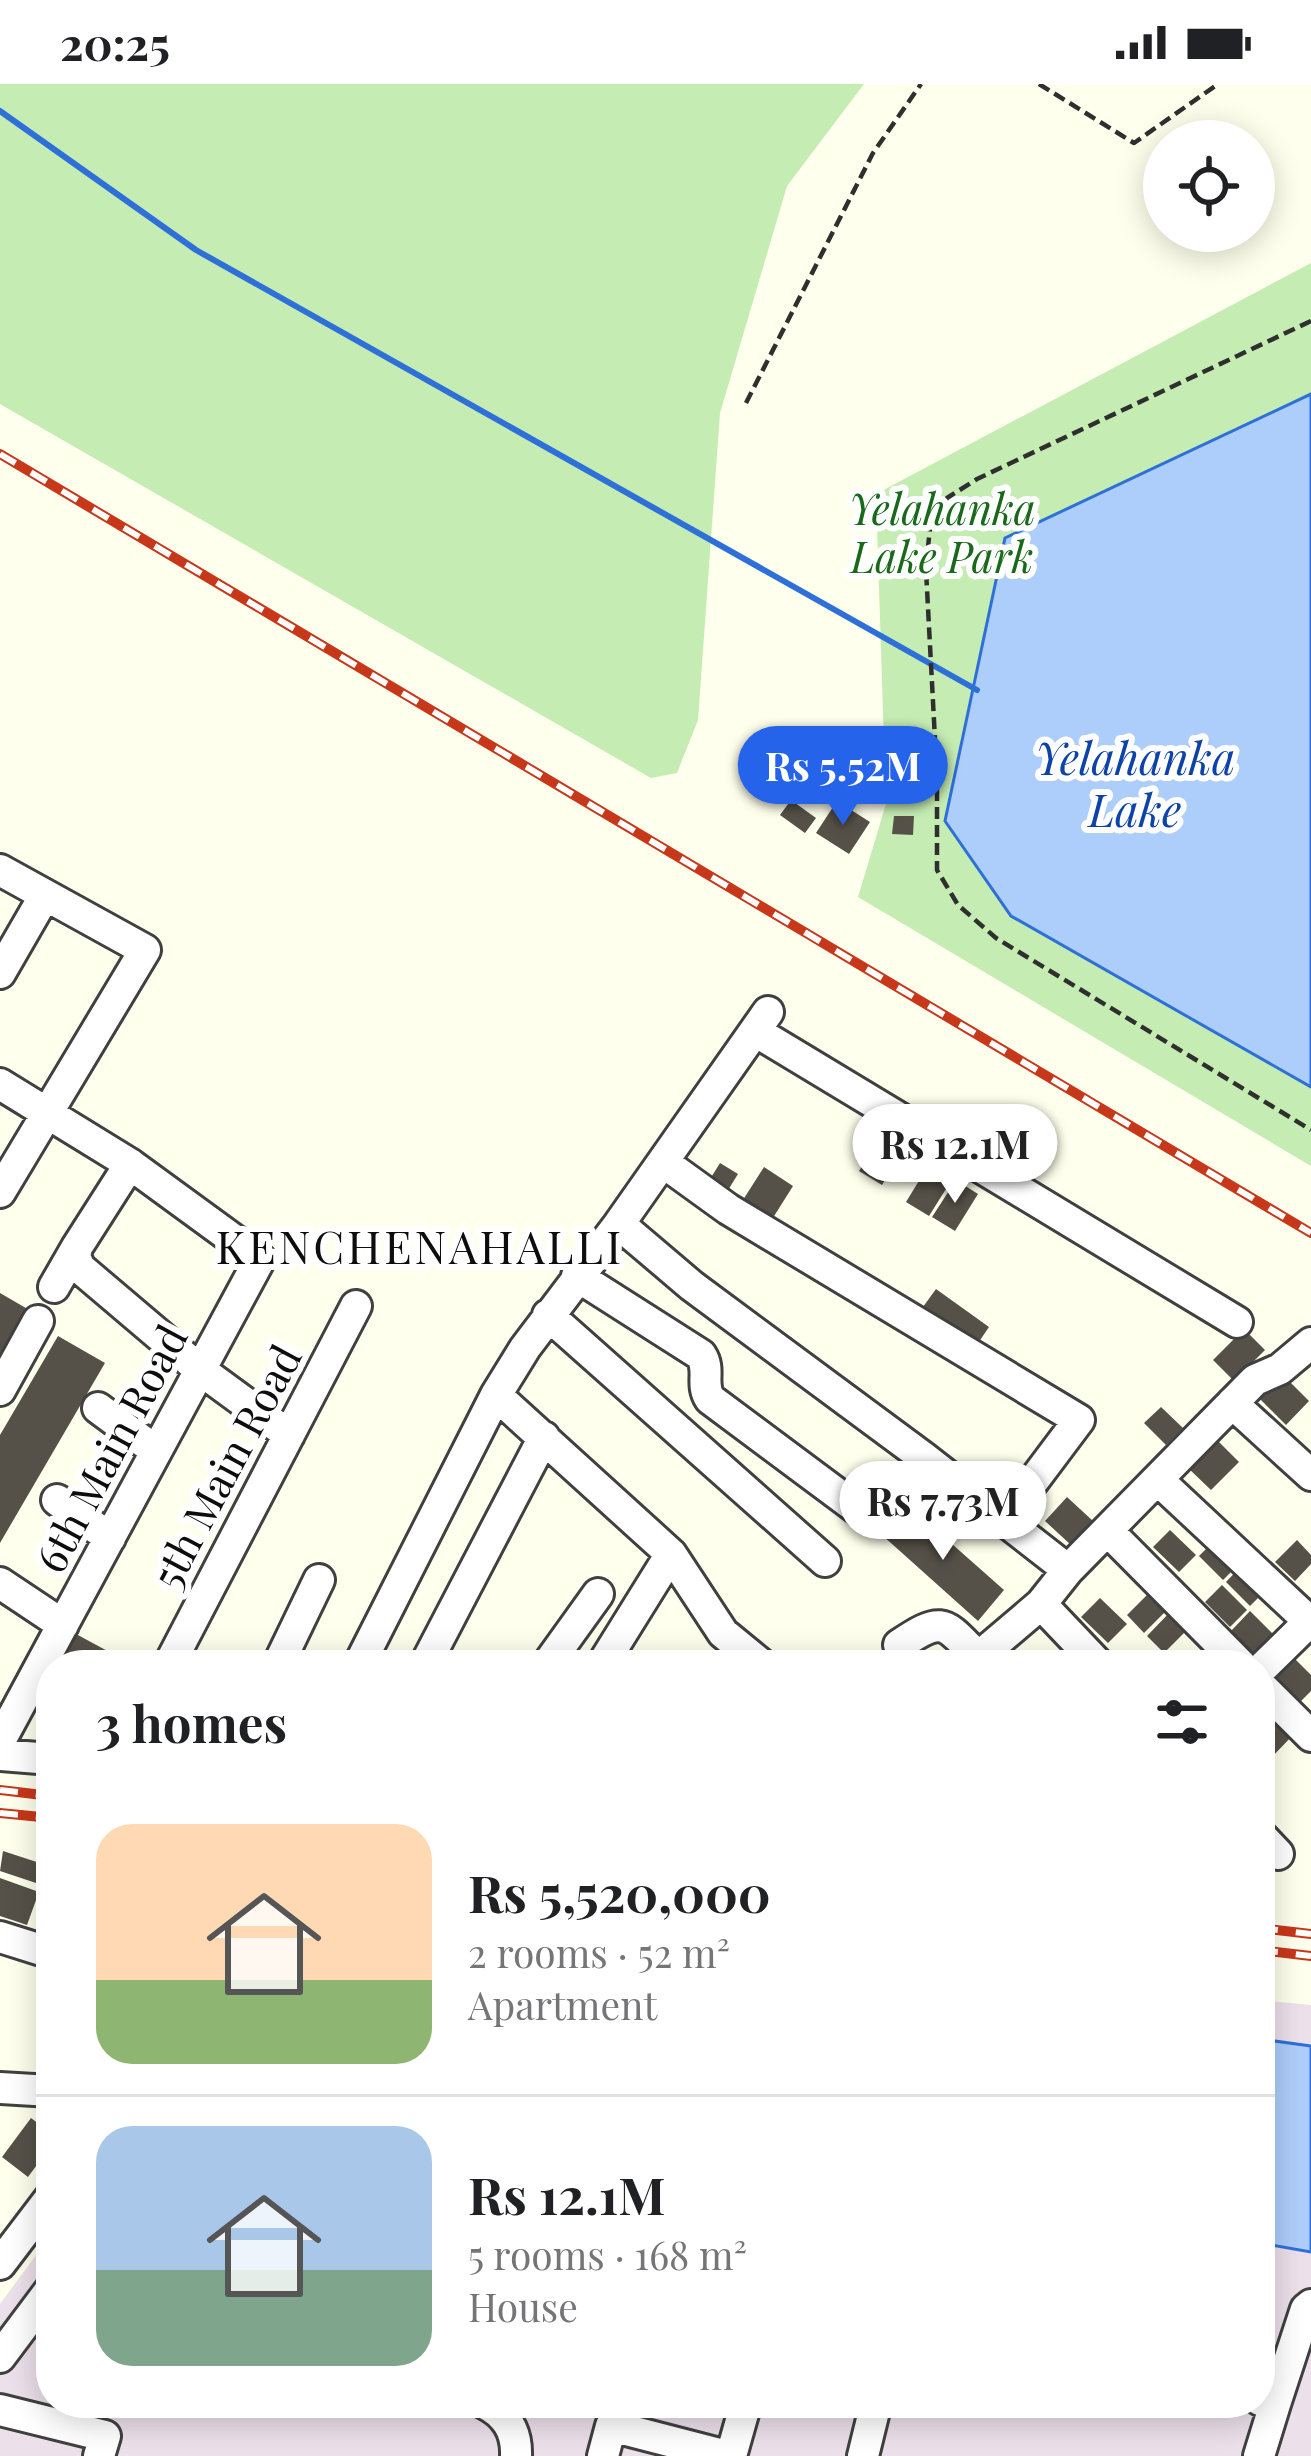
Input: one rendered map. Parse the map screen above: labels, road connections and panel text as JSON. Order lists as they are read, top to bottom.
{
  "streets": {
    "street": ["6th Main Road", "5th Main Road"]
  },
  "districts": ["KENCHENAHALLI"],
  "water": ["Yelahanka Lake"],
  "parks": ["Yelahanka Lake Park"],
  "page": {
    "status": "20:25",
    "price": ["Rs 5.52M", "Rs 12.1M", "Rs 7.73M"],
    "heading": "3 homes",
    "list": [
      {
        "name": "Rs 5,520,000",
        "note": "2 rooms · 52 m² · Apartment"
      },
      {
        "name": "Rs 12.1M",
        "note": "5 rooms · 168 m² · House"
      }
    ]
  }
}
